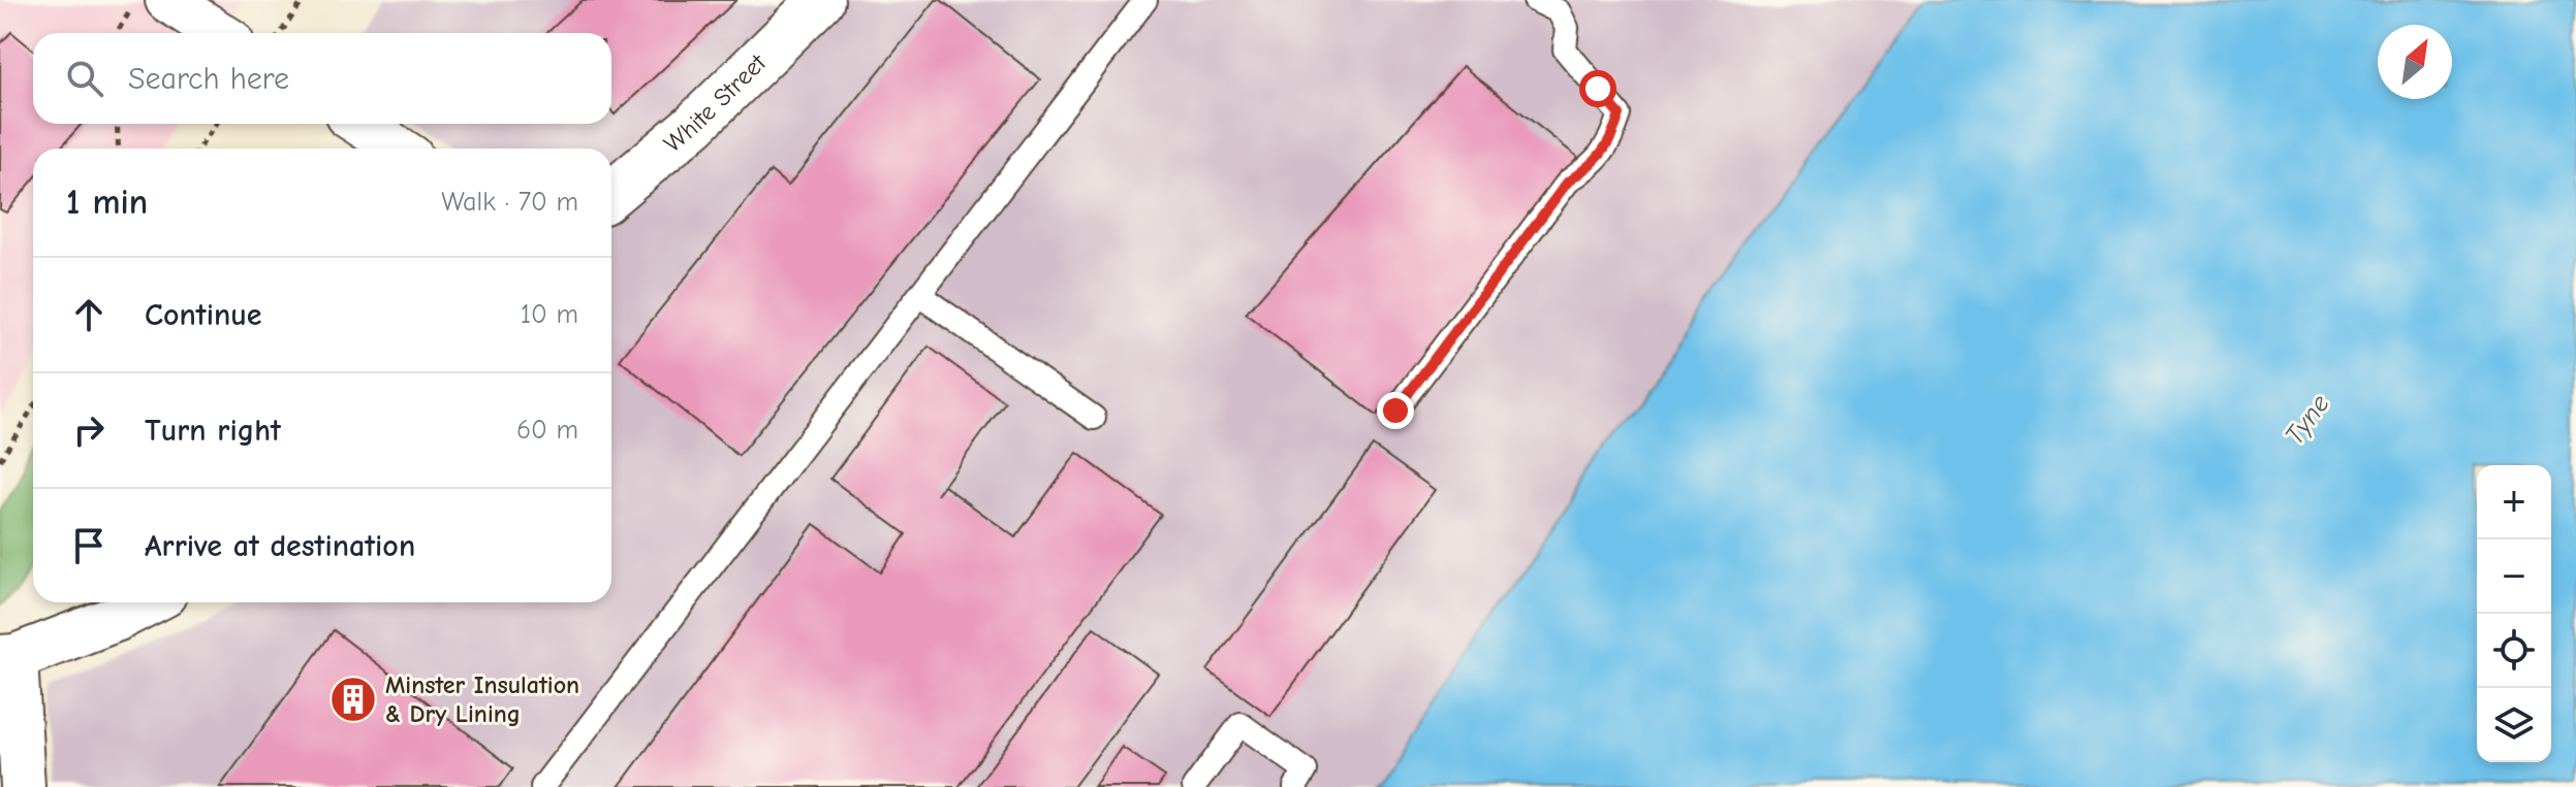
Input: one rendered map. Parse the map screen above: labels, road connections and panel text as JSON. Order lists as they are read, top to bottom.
{
  "streets": {
    "street": ["White Street"]
  },
  "water": ["Tyne"],
  "places": {
    "building": ["Minster Insulation & Dry Lining"]
  },
  "north": "top right",
  "page": {
    "search": "Search here",
    "heading": ["1 min", "Walk · 70 m"],
    "list": [
      ["Continue", "10 m"],
      ["Turn right", "60 m"],
      "Arrive at destination"
    ],
    "map_buttons": ["+", "−"]
  }
}
